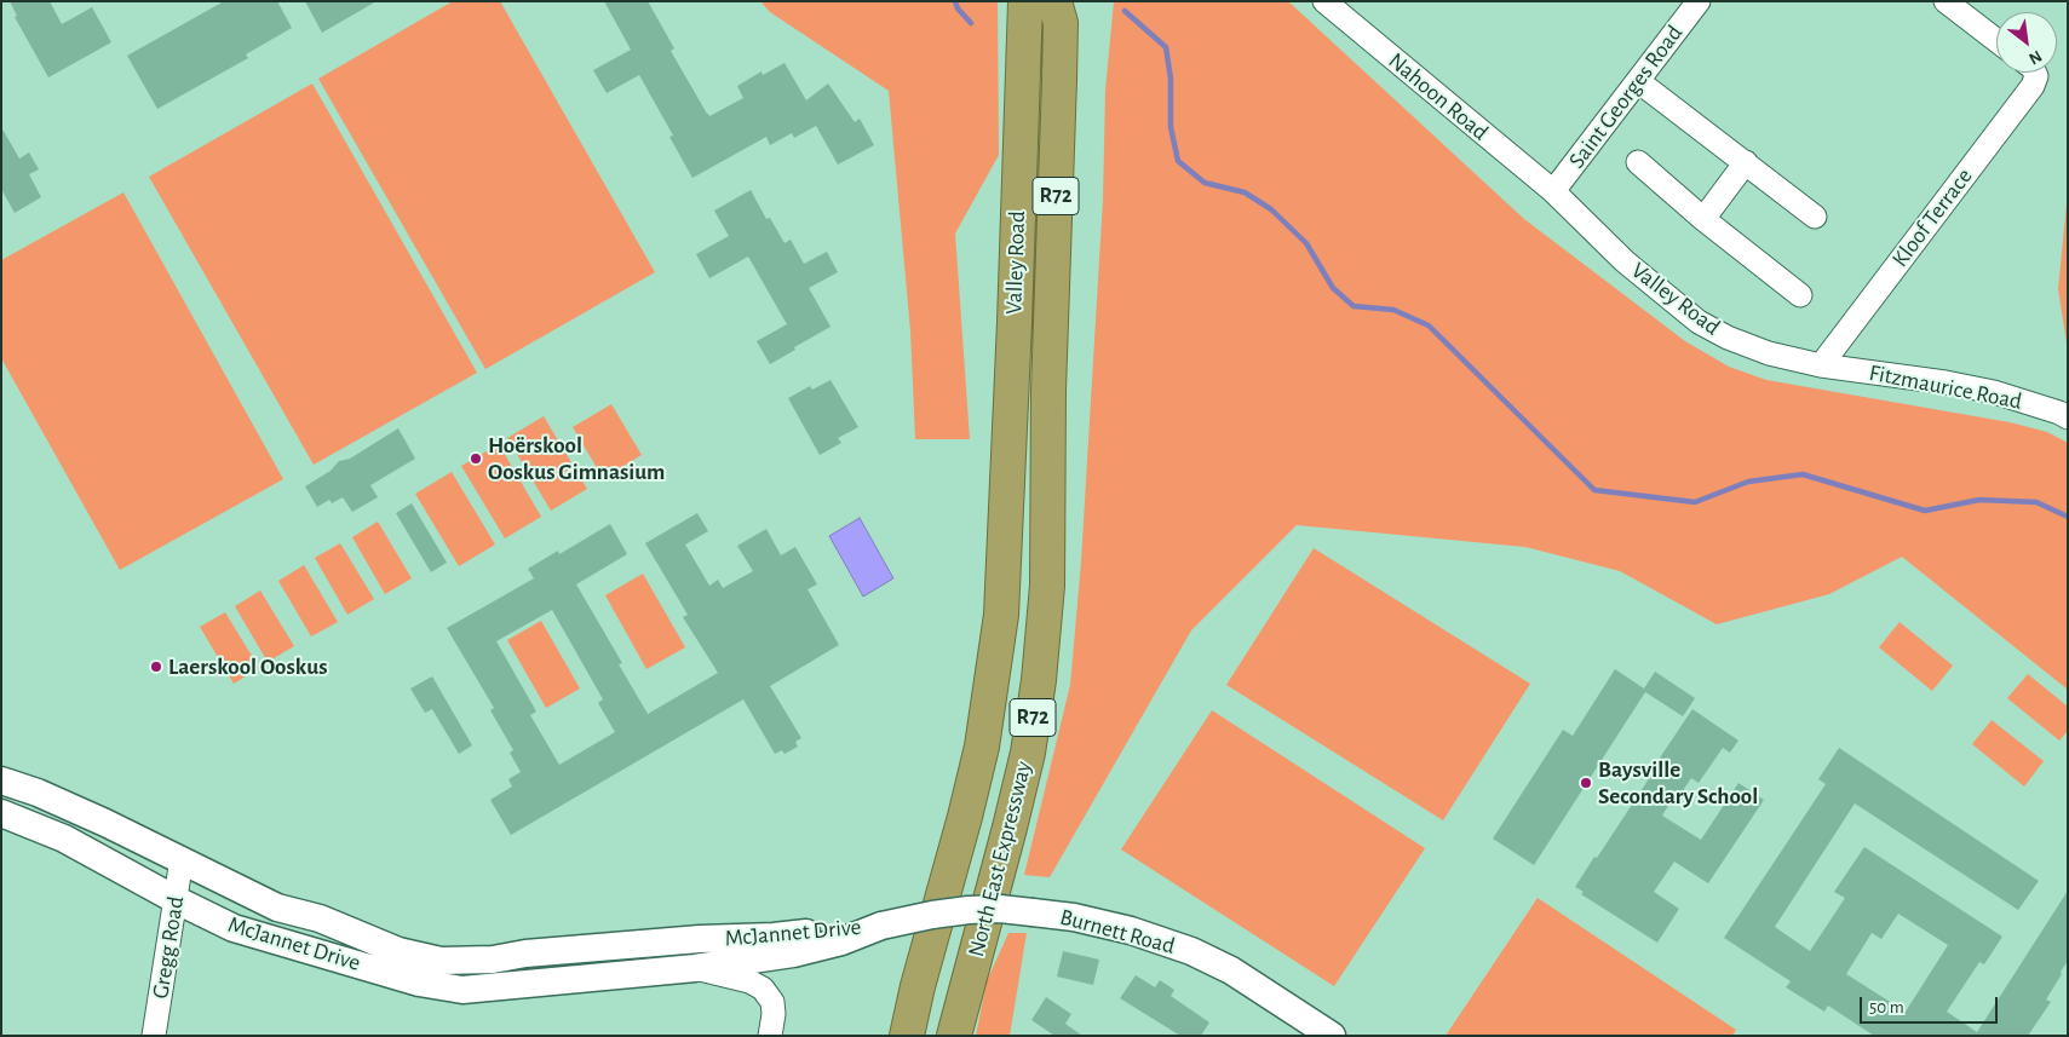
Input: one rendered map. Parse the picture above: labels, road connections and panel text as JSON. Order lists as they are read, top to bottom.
{
  "streets": {
    "highway": ["R72", "Valley Road", "North East Expressway"],
    "street": [
      "Nahoon Road",
      "Saint Georges Road",
      "Kloof Terrace",
      "Fitzmaurice Road",
      "Burnett Road",
      "McJannet Drive",
      "Gregg Road"
    ]
  },
  "crossings": [
    ["Nahoon Road", "Saint Georges Road"],
    ["Nahoon Road", "Valley Road"],
    ["Saint Georges Road", "Valley Road"],
    ["Kloof Terrace", "Valley Road"],
    ["Kloof Terrace", "Fitzmaurice Road"],
    ["Valley Road", "Fitzmaurice Road"],
    ["Valley Road", "North East Expressway"],
    ["Burnett Road", "McJannet Drive"],
    ["McJannet Drive", "Gregg Road"]
  ],
  "places": ["Hoërskool Ooskus Gimnasium", "Laerskool Ooskus", "Baysville Secondary School"],
  "scale_bar": "50 m",
  "north": "bottom right"
}
